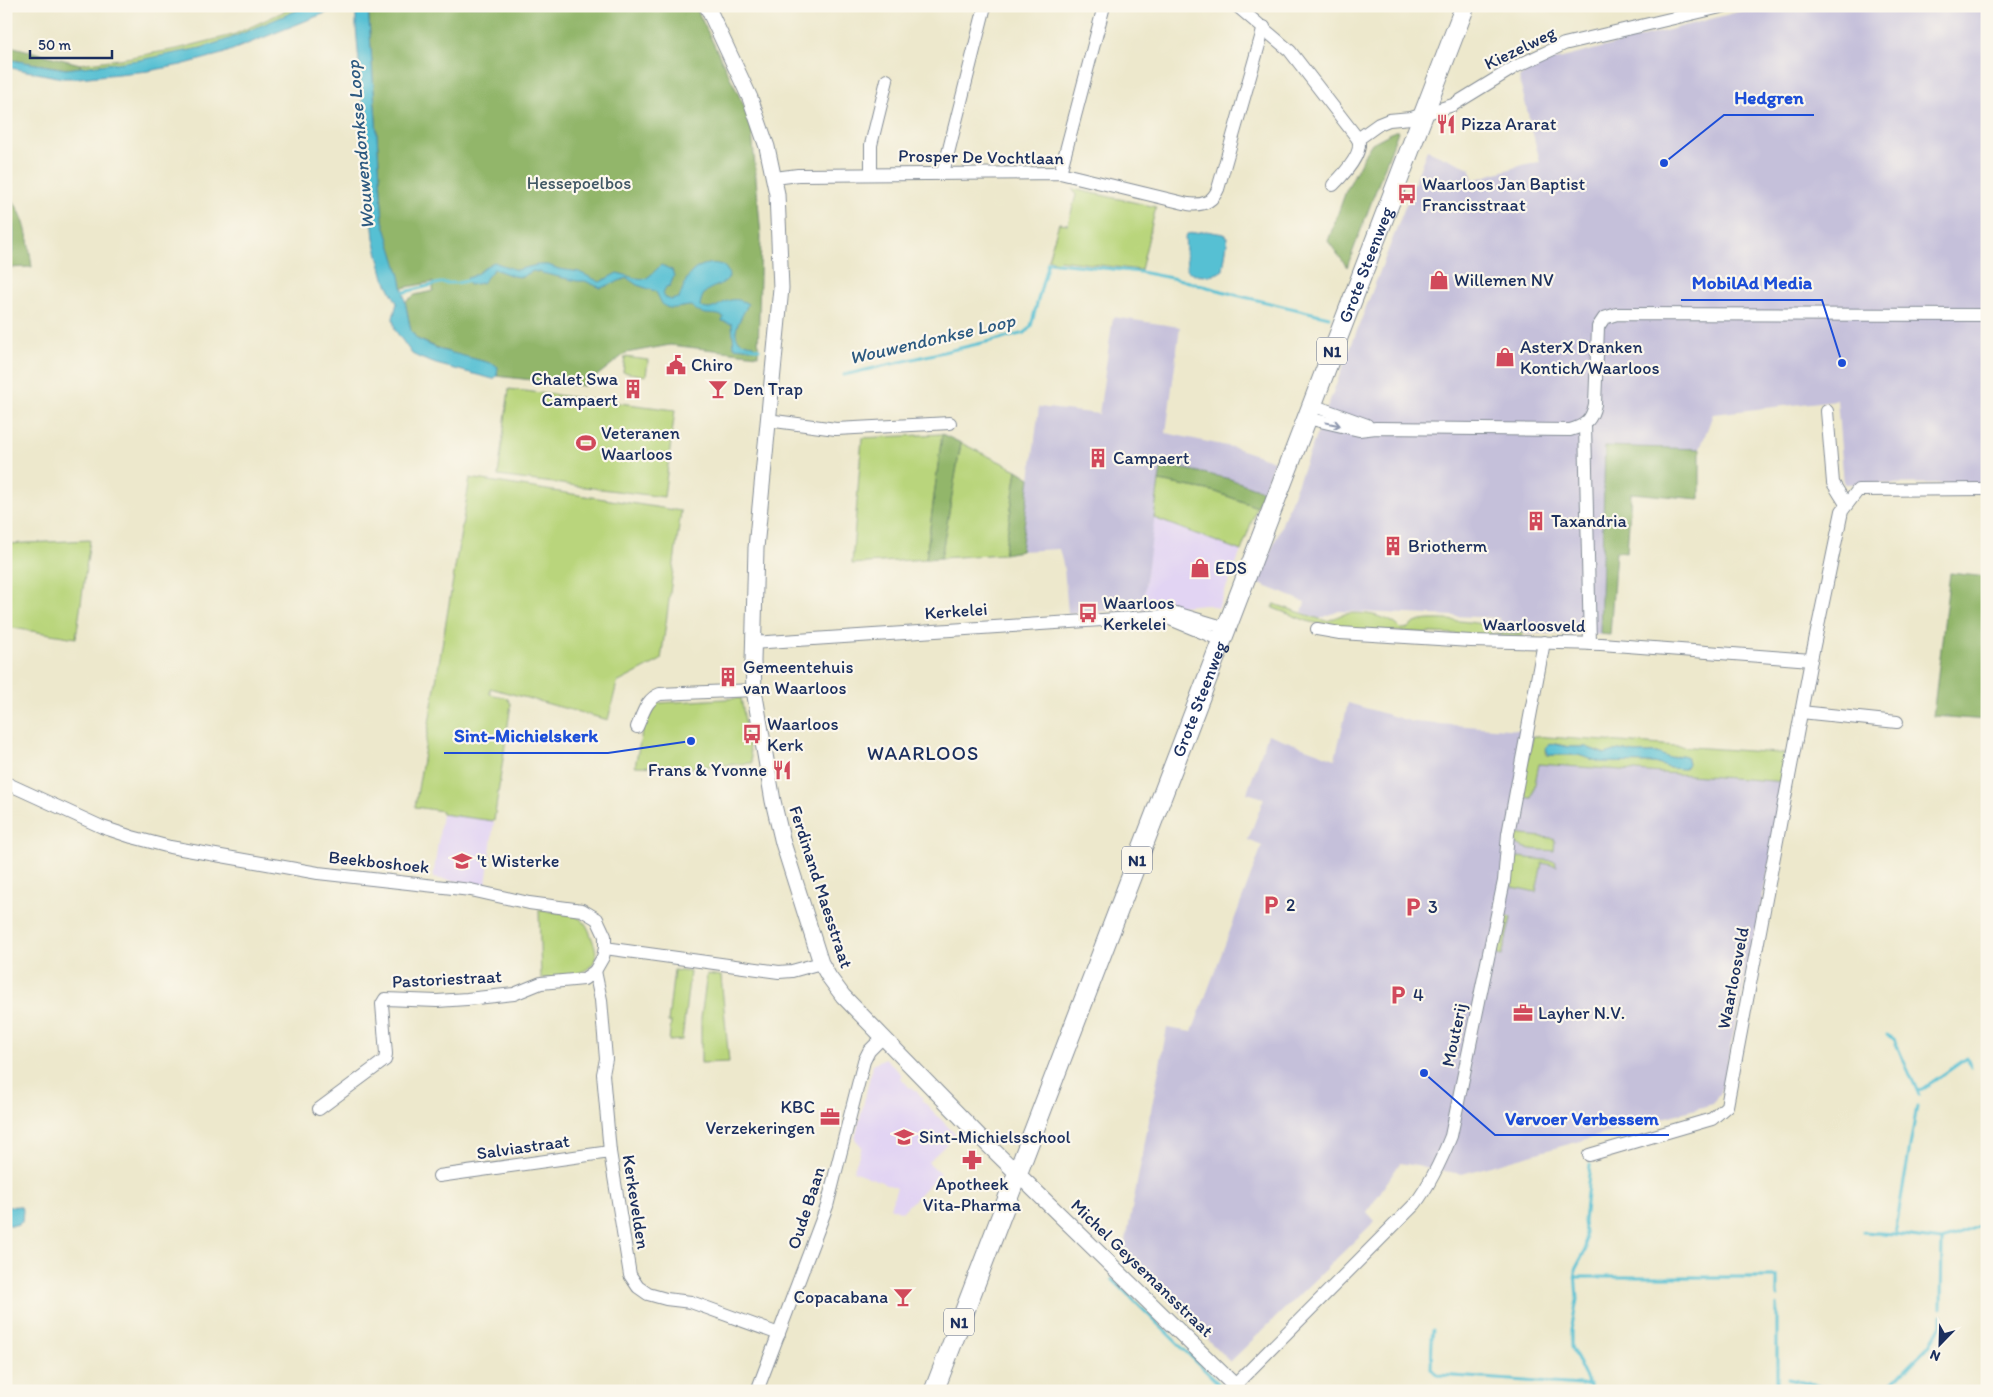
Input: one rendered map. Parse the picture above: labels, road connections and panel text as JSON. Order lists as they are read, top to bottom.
{
  "streets": {
    "main road": ["Grote Steenweg", "N1"],
    "street": [
      "Kiezelweg",
      "Prosper De Vochtlaan",
      "Kerkelei",
      "Waarloosveld",
      "Beekboshoek",
      "Ferdinand Maesstraat",
      "Pastoriestraat",
      "Mouterij",
      "Salviastraat",
      "Kerkevelden",
      "Oude Baan",
      "Michel Geysemansstraat"
    ]
  },
  "crossings": [
    ["Kiezelweg", "Grote Steenweg"],
    ["Prosper De Vochtlaan", "Ferdinand Maesstraat"],
    ["Grote Steenweg", "Kerkelei"],
    ["Grote Steenweg", "Ferdinand Maesstraat"],
    ["Grote Steenweg", "Michel Geysemansstraat"],
    ["Kerkelei", "Ferdinand Maesstraat"],
    ["Waarloosveld", "Mouterij"],
    ["Ferdinand Maesstraat", "Oude Baan"],
    ["Ferdinand Maesstraat", "Michel Geysemansstraat"],
    ["Pastoriestraat", "Kerkevelden"],
    ["Mouterij", "Michel Geysemansstraat"],
    ["Salviastraat", "Kerkevelden"],
    ["Kerkevelden", "Oude Baan"]
  ],
  "districts": ["WAARLOOS"],
  "water": ["Wouwendonkse Loop"],
  "parks": ["Hessepoelbos"],
  "places": {
    "restaurant": ["Pizza Ararat", "Frans & Yvonne"],
    "other": [
      "Hedgren",
      "MobilAd Media",
      "Sint-Michielskerk",
      "Vervoer Verbessem"
    ],
    "bus stop": ["Waarloos Jan Baptist Francisstraat", "Waarloos Kerkelei", "Waarloos Kerk"],
    "shop": ["Willemen NV", "AsterX Dranken Kontich/Waarloos", "EDS"],
    "public building": ["Chiro"],
    "building": [
      "Chalet Swa Campaert",
      "Campaert",
      "Taxandria",
      "Briotherm",
      "Gemeentehuis van Waarloos"
    ],
    "bar": ["Den Trap", "Copacabana"],
    "sports": ["Veteranen Waarloos"],
    "school or university": ["'t Wisterke", "Sint-Michielsschool"],
    "parking": ["2", "3", "4"],
    "office": ["Layher N.V.", "KBC Verzekeringen"],
    "pharmacy": ["Apotheek Vita-Pharma"]
  },
  "scale_bar": "50 m",
  "north": "bottom left"
}
